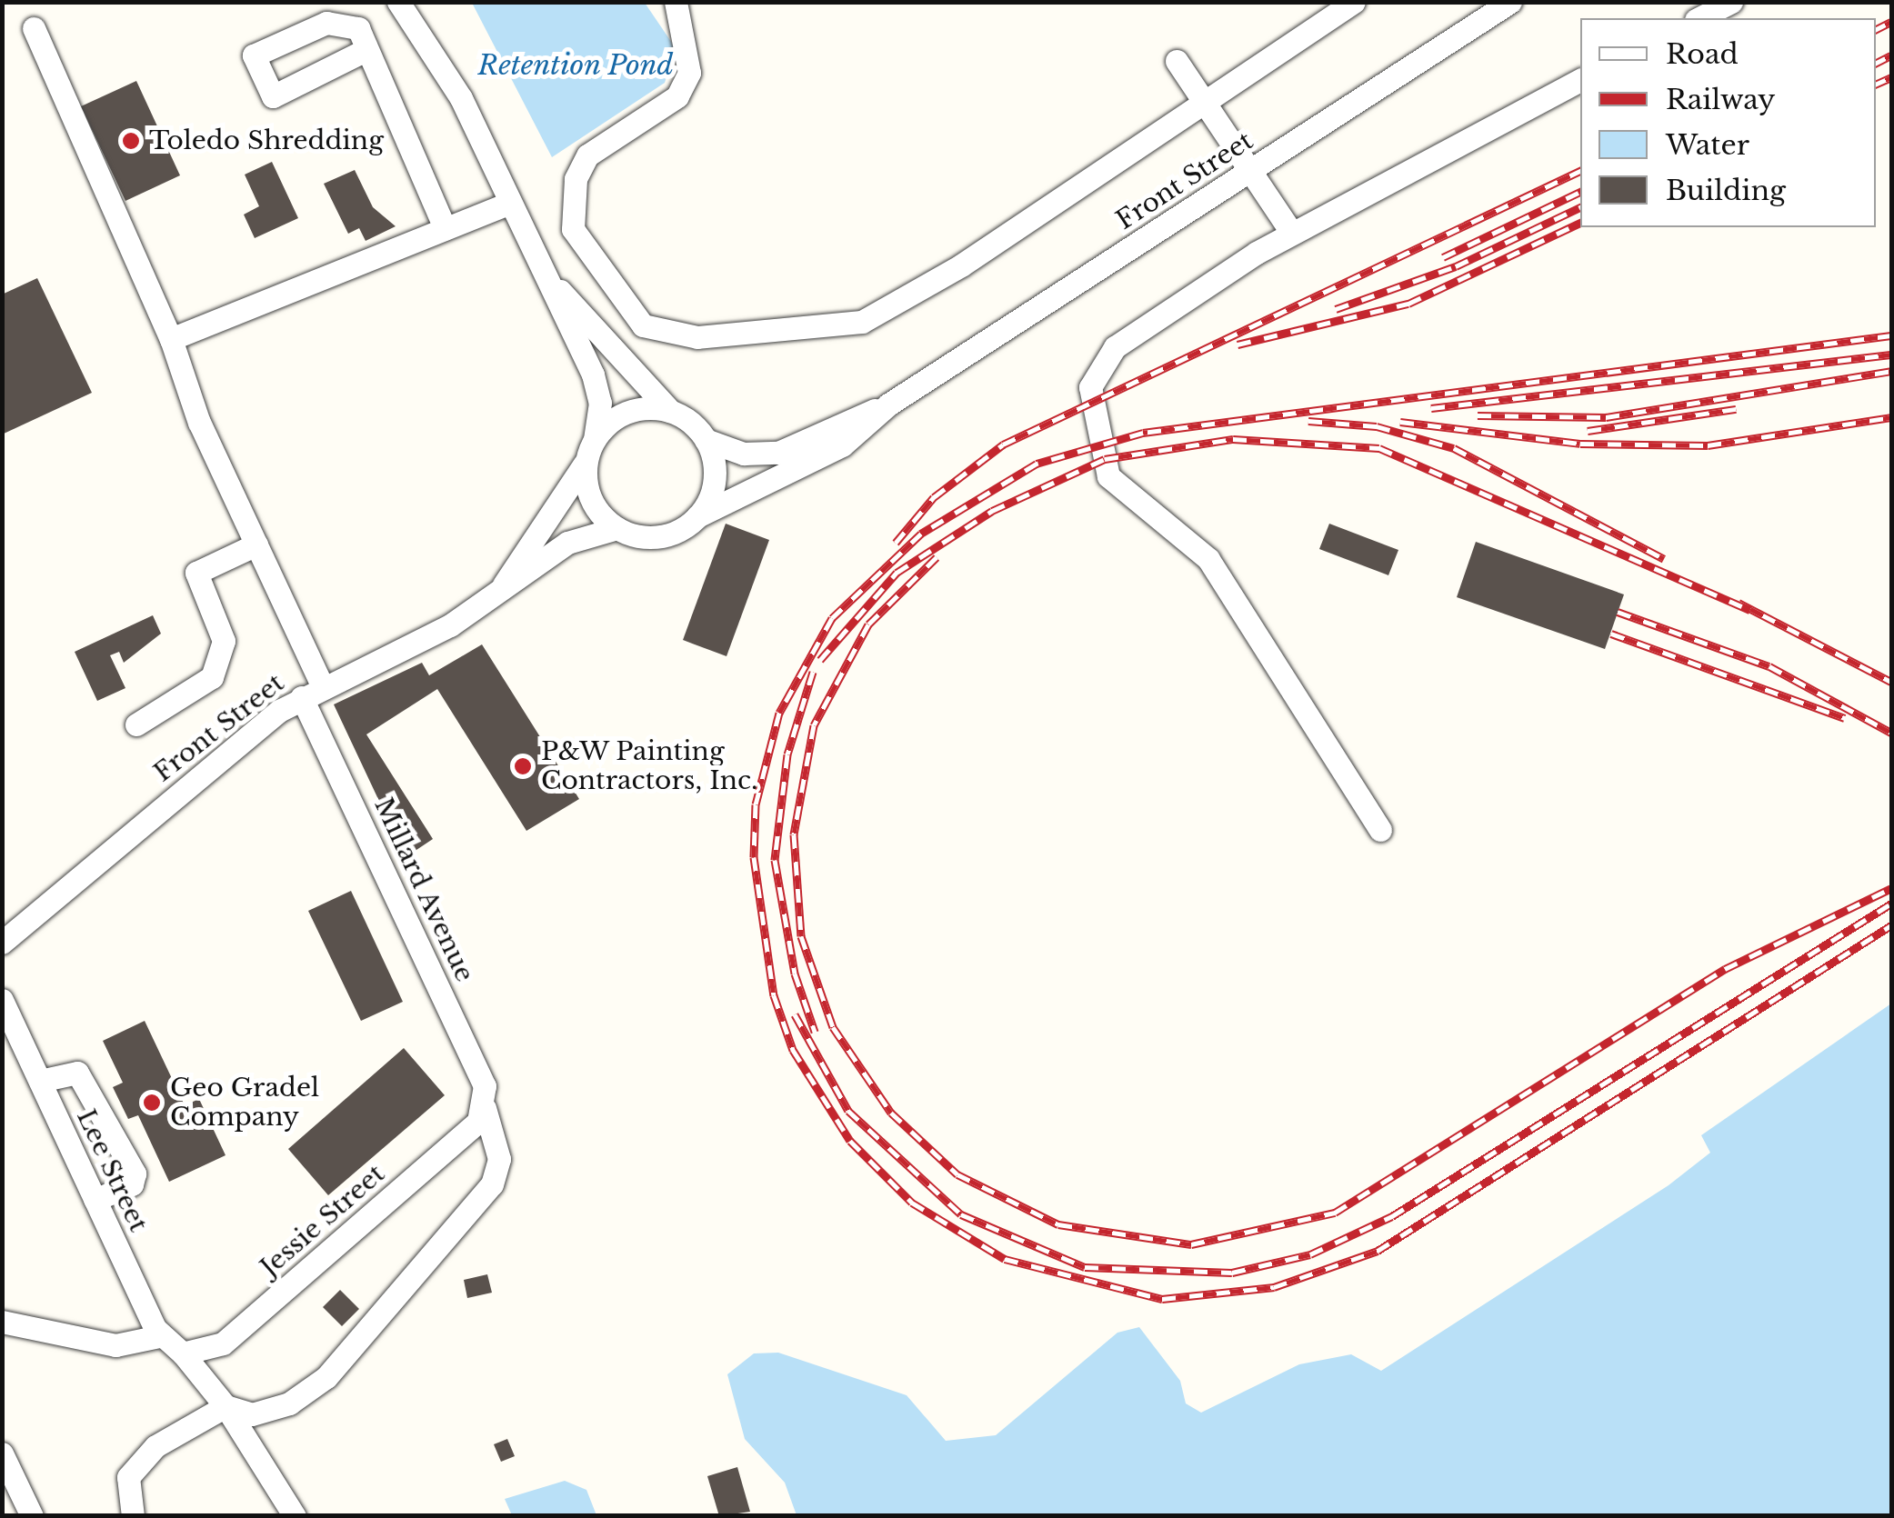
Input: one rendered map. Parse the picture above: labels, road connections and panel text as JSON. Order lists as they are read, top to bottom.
{
  "streets": {
    "street": [
      "Front Street",
      "Millard Avenue",
      "Lee Street",
      "Jessie Street"
    ]
  },
  "crossings": [
    ["Front Street", "Millard Avenue"],
    ["Millard Avenue", "Lee Street"],
    ["Millard Avenue", "Jessie Street"],
    ["Lee Street", "Jessie Street"]
  ],
  "water": ["Retention Pond"],
  "places": ["Toledo Shredding", "P&W Painting Contractors, Inc.", "Geo Gradel Company"],
  "legend": [
    "Road",
    "Railway",
    "Water",
    "Building"
  ]
}
